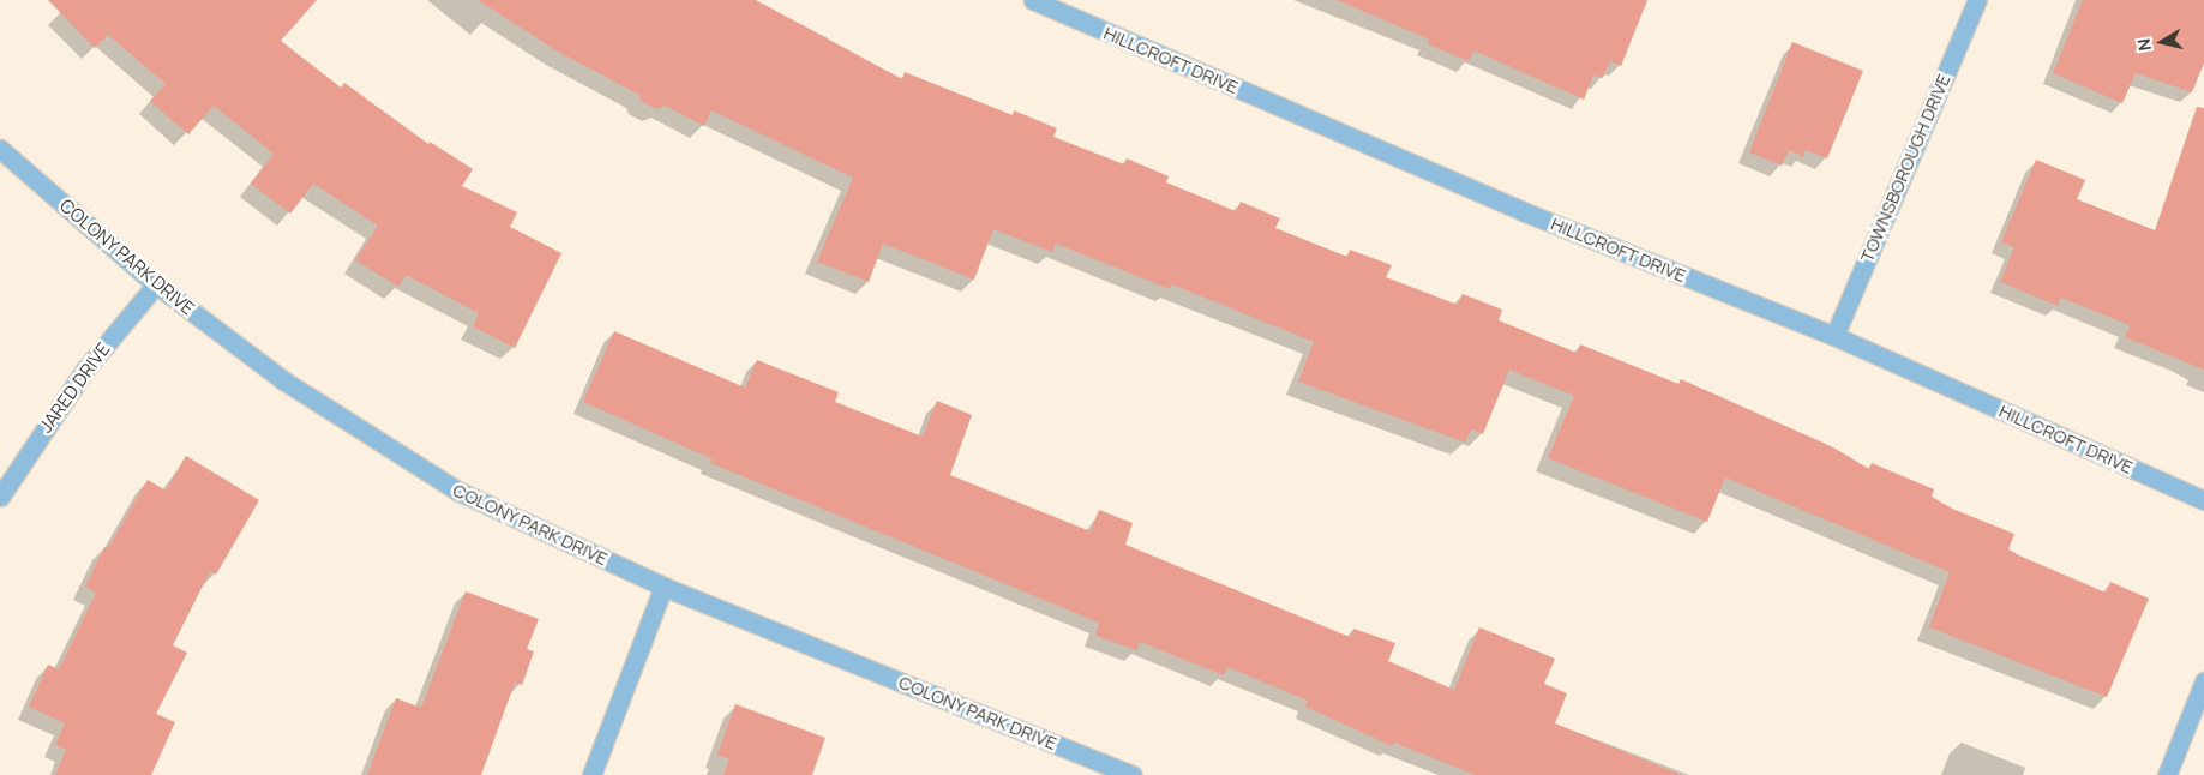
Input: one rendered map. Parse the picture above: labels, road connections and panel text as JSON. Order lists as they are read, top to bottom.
{
  "streets": {
    "street": [
      "HILLCROFT DRIVE",
      "TOWNSBOROUGH DRIVE",
      "COLONY PARK DRIVE",
      "JARED DRIVE"
    ]
  },
  "crossings": [
    ["HILLCROFT DRIVE", "TOWNSBOROUGH DRIVE"],
    ["COLONY PARK DRIVE", "JARED DRIVE"]
  ],
  "north": "left"
}
